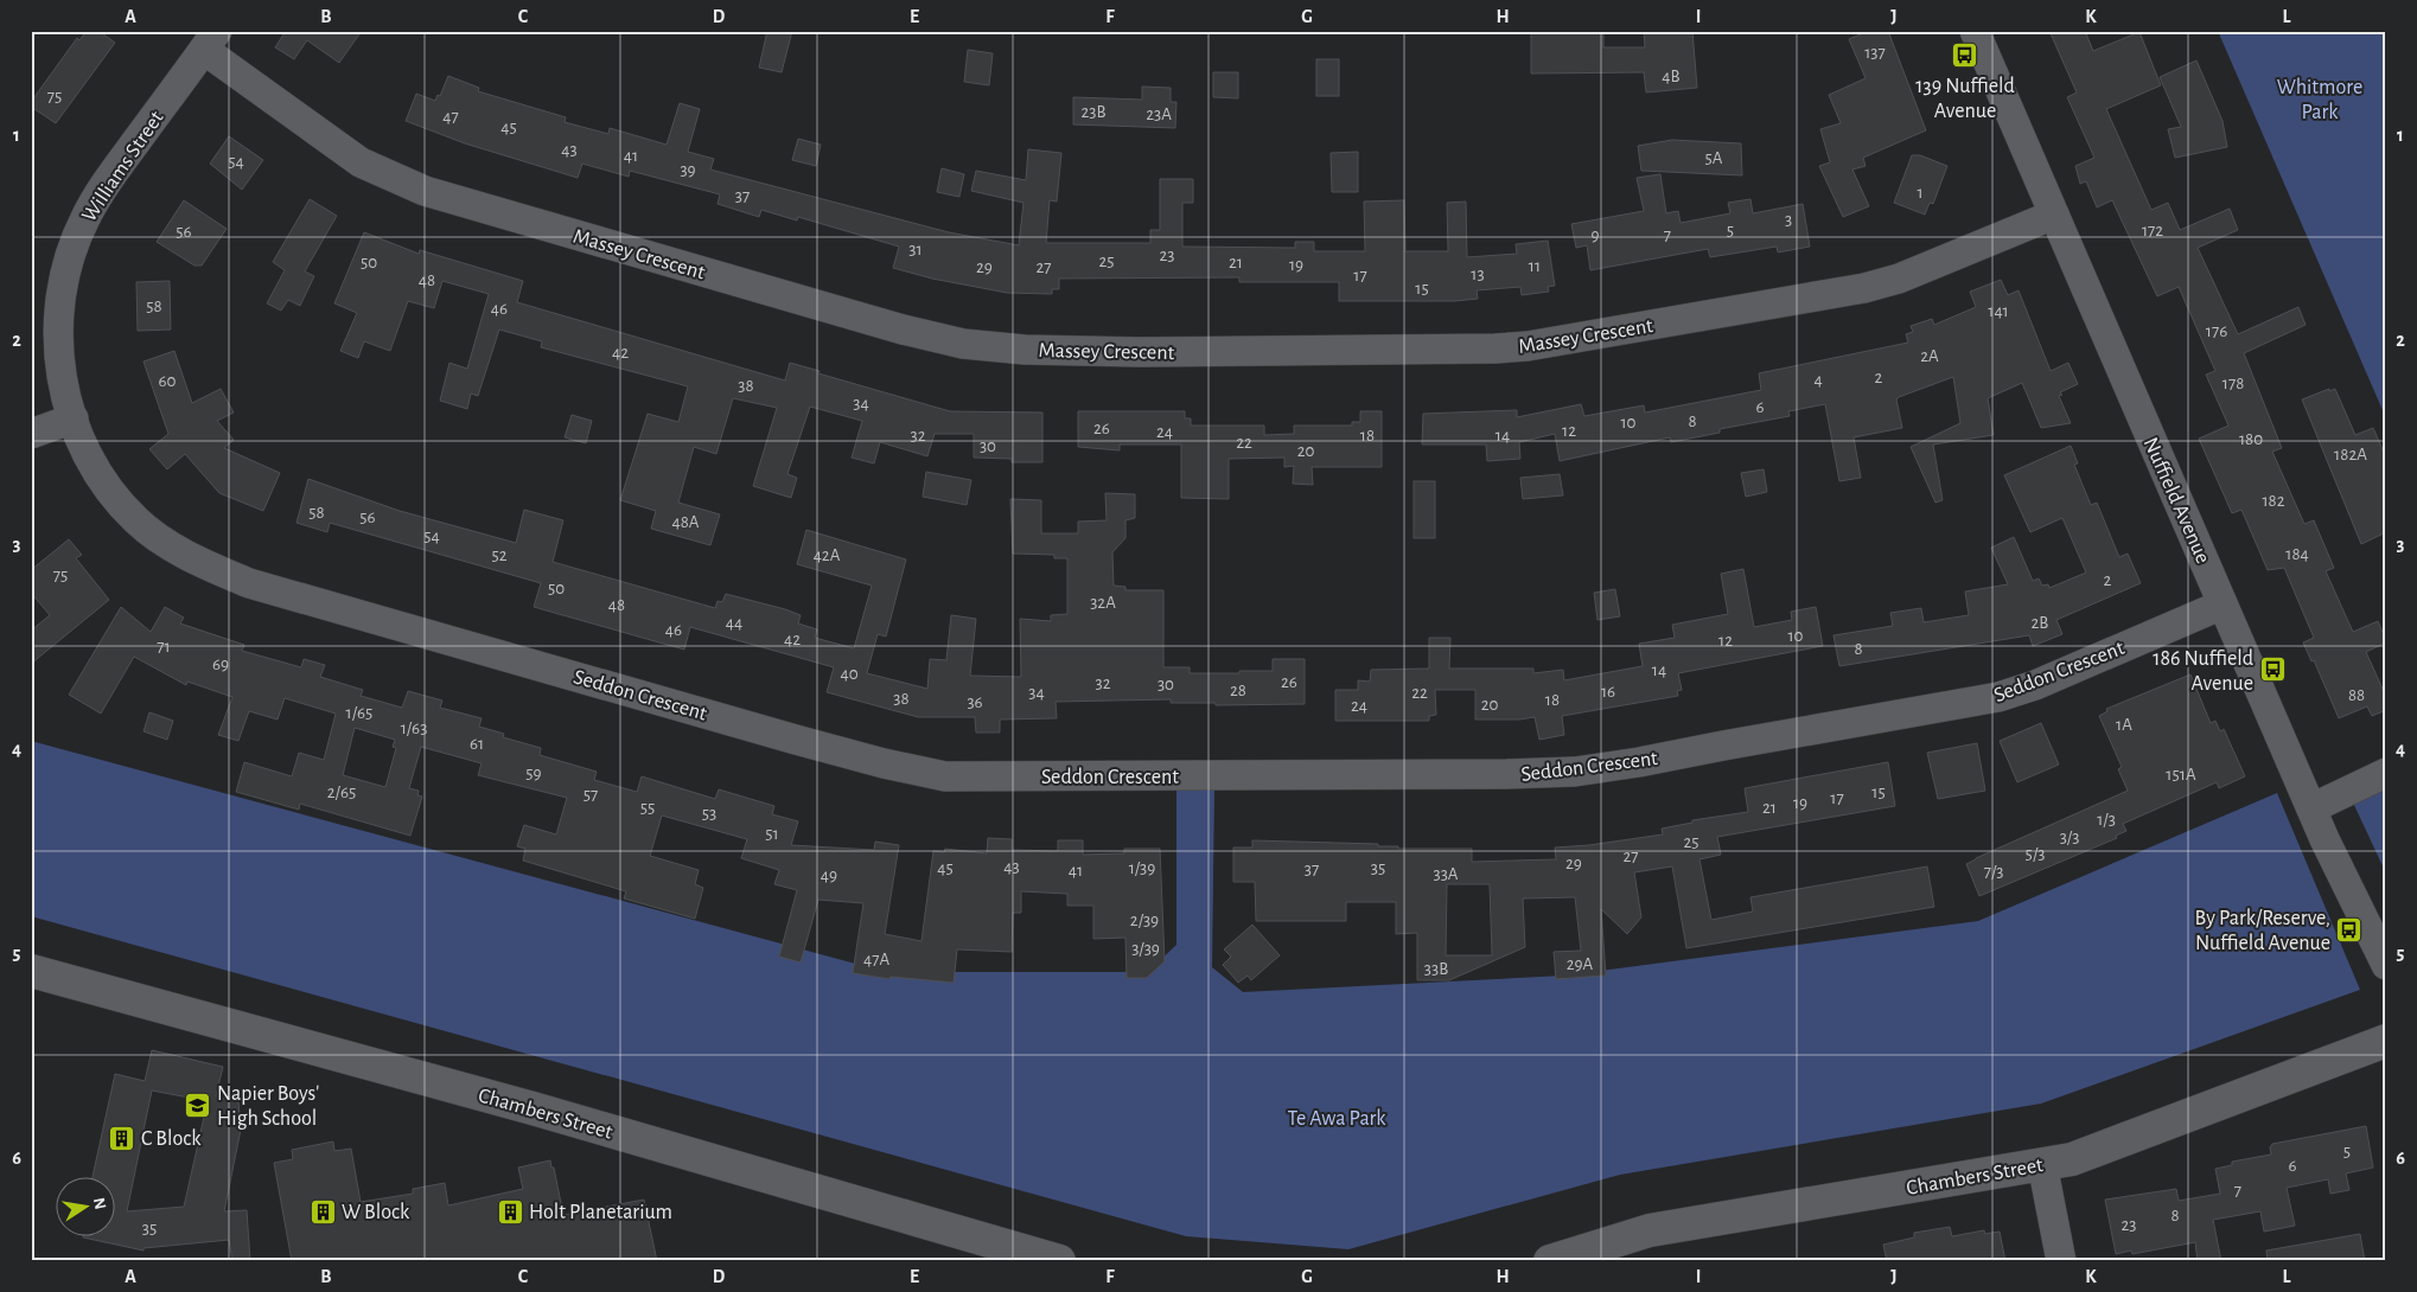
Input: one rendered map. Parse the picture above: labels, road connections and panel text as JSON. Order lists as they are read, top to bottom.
{
  "streets": {
    "main road": ["Chambers Street"],
    "street": [
      "Williams Street",
      "Massey Crescent",
      "Nuffield Avenue",
      "Seddon Crescent"
    ]
  },
  "crossings": [
    ["Williams Street", "Massey Crescent"],
    ["Williams Street", "Seddon Crescent"],
    ["Massey Crescent", "Nuffield Avenue"],
    ["Nuffield Avenue", "Seddon Crescent"]
  ],
  "parks": ["Whitmore Park", "Te Awa Park"],
  "places": {
    "bus stop": ["139 Nuffield Avenue", "186 Nuffield Avenue", "By Park/Reserve, Nuffield Avenue"],
    "school or university": ["Napier Boys' High School"],
    "building": ["C Block", "W Block", "Holt Planetarium"]
  },
  "house_numbers": [
    "137",
    "4B",
    "75",
    "23B",
    "23A",
    "47",
    "45",
    "43",
    "41",
    "5A",
    "54",
    "39",
    "1",
    "37",
    "3",
    "5",
    "172",
    "56",
    "9",
    "7",
    "31",
    "23",
    "25",
    "50",
    "21",
    "19",
    "11",
    "29",
    "27",
    "13",
    "17",
    "48",
    "15",
    "58",
    "46",
    "141",
    "176",
    "42",
    "2A",
    "2",
    "4",
    "60",
    "178",
    "38",
    "34",
    "6",
    "8",
    "10",
    "26",
    "12",
    "24",
    "32",
    "18",
    "14",
    "180",
    "22",
    "30",
    "20",
    "182A",
    "182",
    "58",
    "56",
    "48A",
    "54",
    "184",
    "52",
    "42A",
    "75",
    "2",
    "50",
    "32A",
    "48",
    "44",
    "2B",
    "46",
    "10",
    "42",
    "12",
    "71",
    "8",
    "69",
    "14",
    "40",
    "26",
    "32",
    "30",
    "28",
    "16",
    "34",
    "22",
    "88",
    "38",
    "18",
    "36",
    "20",
    "24",
    "1/65",
    "1A",
    "1/63",
    "61",
    "59",
    "151A",
    "2/65",
    "15",
    "57",
    "17",
    "19",
    "55",
    "21",
    "53",
    "1/3",
    "51",
    "3/3",
    "25",
    "5/3",
    "27",
    "29",
    "43",
    "45",
    "1/39",
    "35",
    "37",
    "41",
    "7/3",
    "33A",
    "49",
    "2/39",
    "3/39",
    "47A",
    "29A",
    "33B",
    "5",
    "6",
    "7",
    "8",
    "23",
    "35"
  ],
  "north": "right",
  "grid": {
    "columns": [
      "A",
      "B",
      "C",
      "D",
      "E",
      "F",
      "G",
      "H",
      "I",
      "J",
      "K",
      "L"
    ],
    "rows": [
      "1",
      "2",
      "3",
      "4",
      "5",
      "6"
    ]
  }
}
